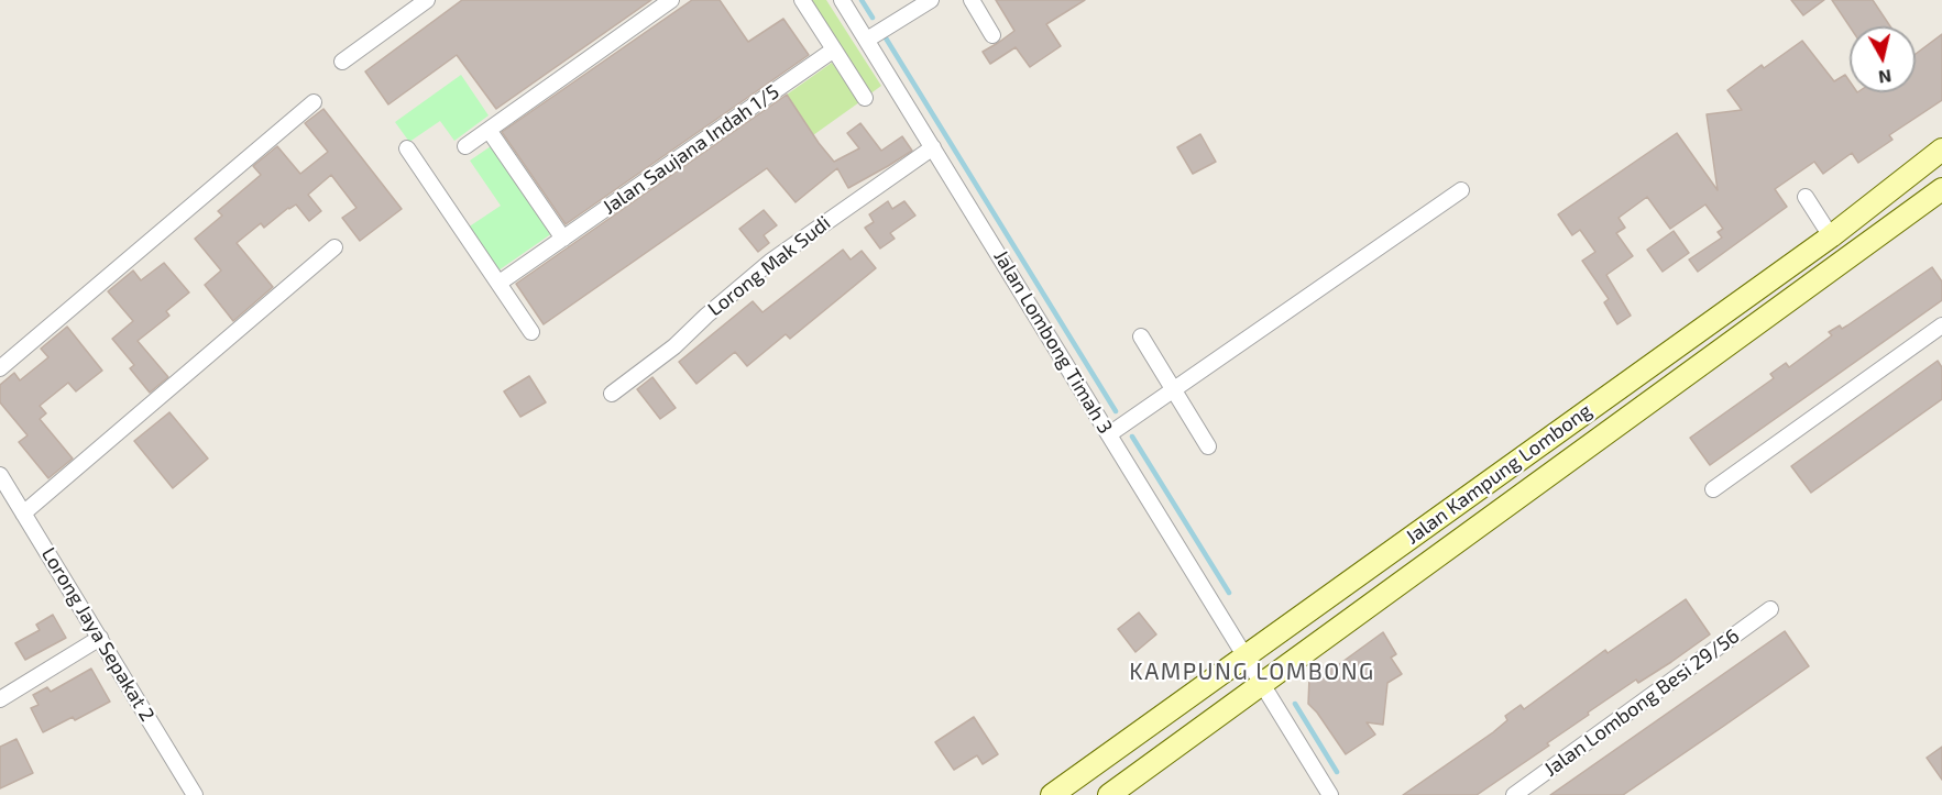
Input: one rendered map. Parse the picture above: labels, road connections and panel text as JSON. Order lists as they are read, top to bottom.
{
  "streets": {
    "street": [
      "Jalan Saujana Indah 1/5",
      "Lorong Mak Sudi",
      "Jalan Lombong Timah 3",
      "Jalan Kampung Lombong",
      "Lorong Jaya Sepakat 2",
      "Jalan Lombong Besi 29/56"
    ]
  },
  "crossings": [
    ["Lorong Mak Sudi", "Jalan Lombong Timah 3"],
    ["Jalan Lombong Timah 3", "Jalan Kampung Lombong"]
  ],
  "districts": ["KAMPUNG LOMBONG"],
  "north": "bottom"
}
